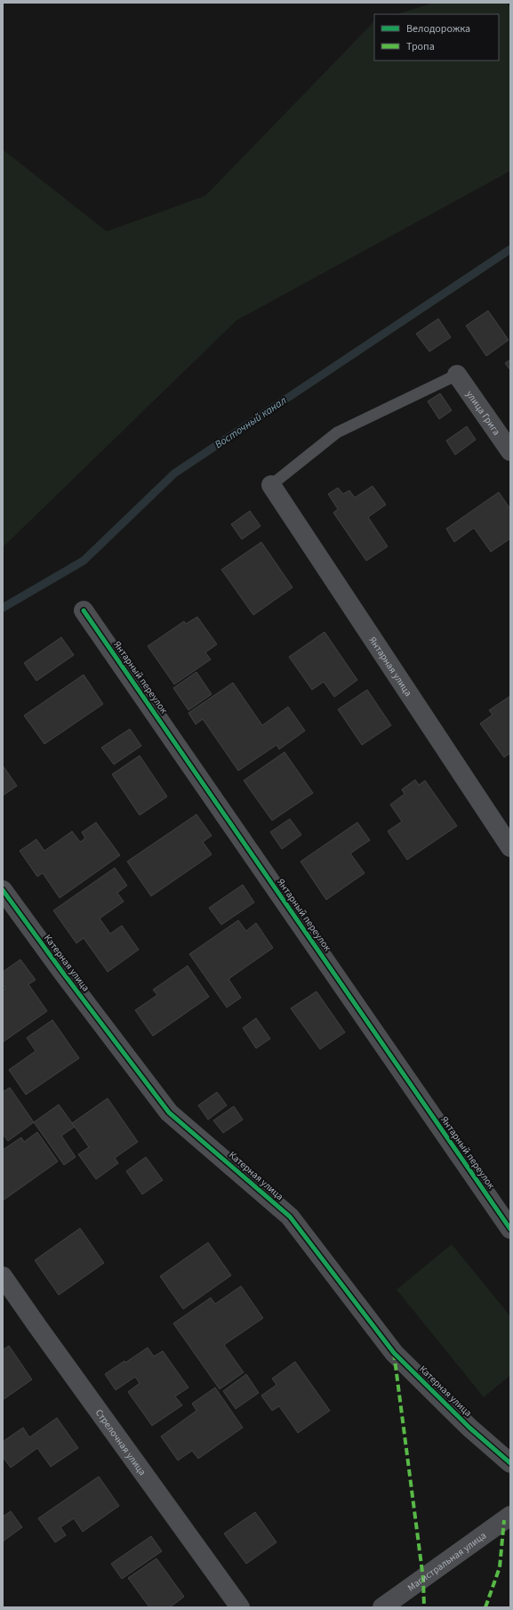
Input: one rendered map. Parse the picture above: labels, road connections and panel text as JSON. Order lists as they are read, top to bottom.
{
  "streets": {
    "street": [
      "улица Грига",
      "Янтарная улица",
      "Янтарный переулок",
      "Катерная улица",
      "Стрелочная улица",
      "Магистральная улица"
    ]
  },
  "water": ["Восточный канал"],
  "legend": ["Велодорожка", "Тропа"]
}
